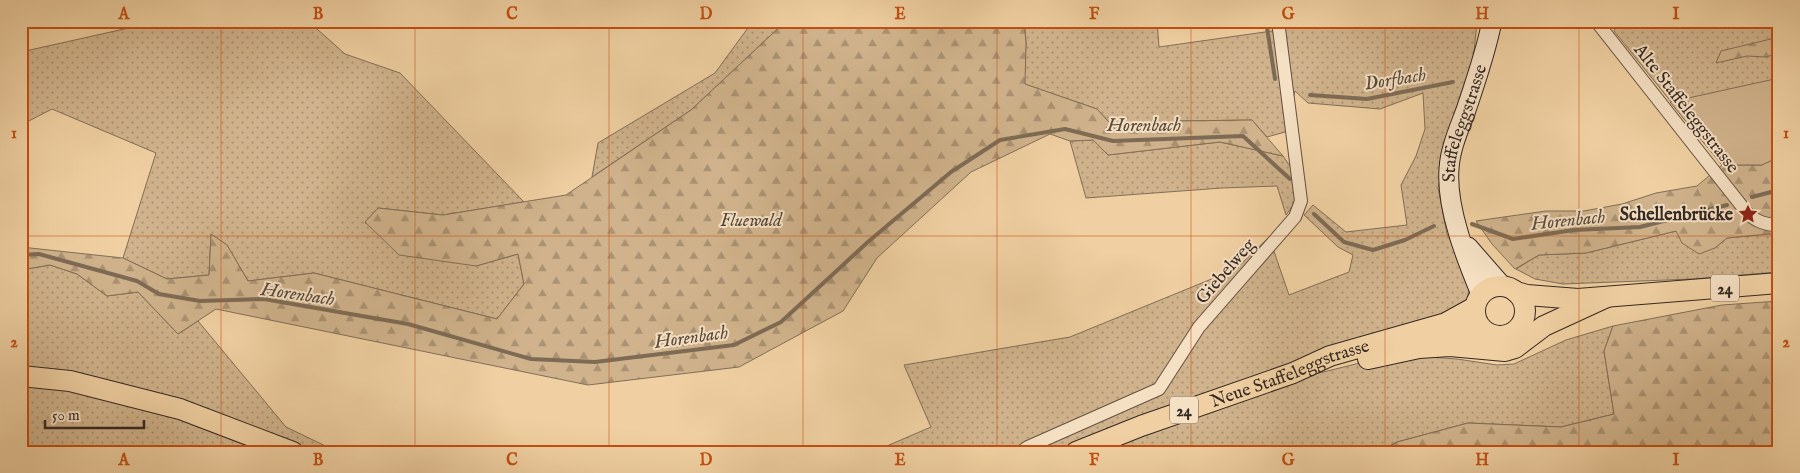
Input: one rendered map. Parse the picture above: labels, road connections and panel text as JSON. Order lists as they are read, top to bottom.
{
  "streets": {
    "main road": ["24", "Neue Staffeleggstrasse"],
    "street": ["Alte Staffeleggstrasse", "Staffeleggstrasse", "Giebelweg"]
  },
  "crossings": [
    ["Staffeleggstrasse", "24"],
    ["Staffeleggstrasse", "Neue Staffeleggstrasse"],
    ["24", "Neue Staffeleggstrasse"]
  ],
  "water": ["Dorfbach", "Horenbach"],
  "parks": ["Fluewald"],
  "places": {
    "place": ["Schellenbrücke"]
  },
  "scale_bar": "50 m",
  "grid": {
    "columns": [
      "A",
      "B",
      "C",
      "D",
      "E",
      "F",
      "G",
      "H",
      "I"
    ],
    "rows": ["1", "2"]
  }
}
